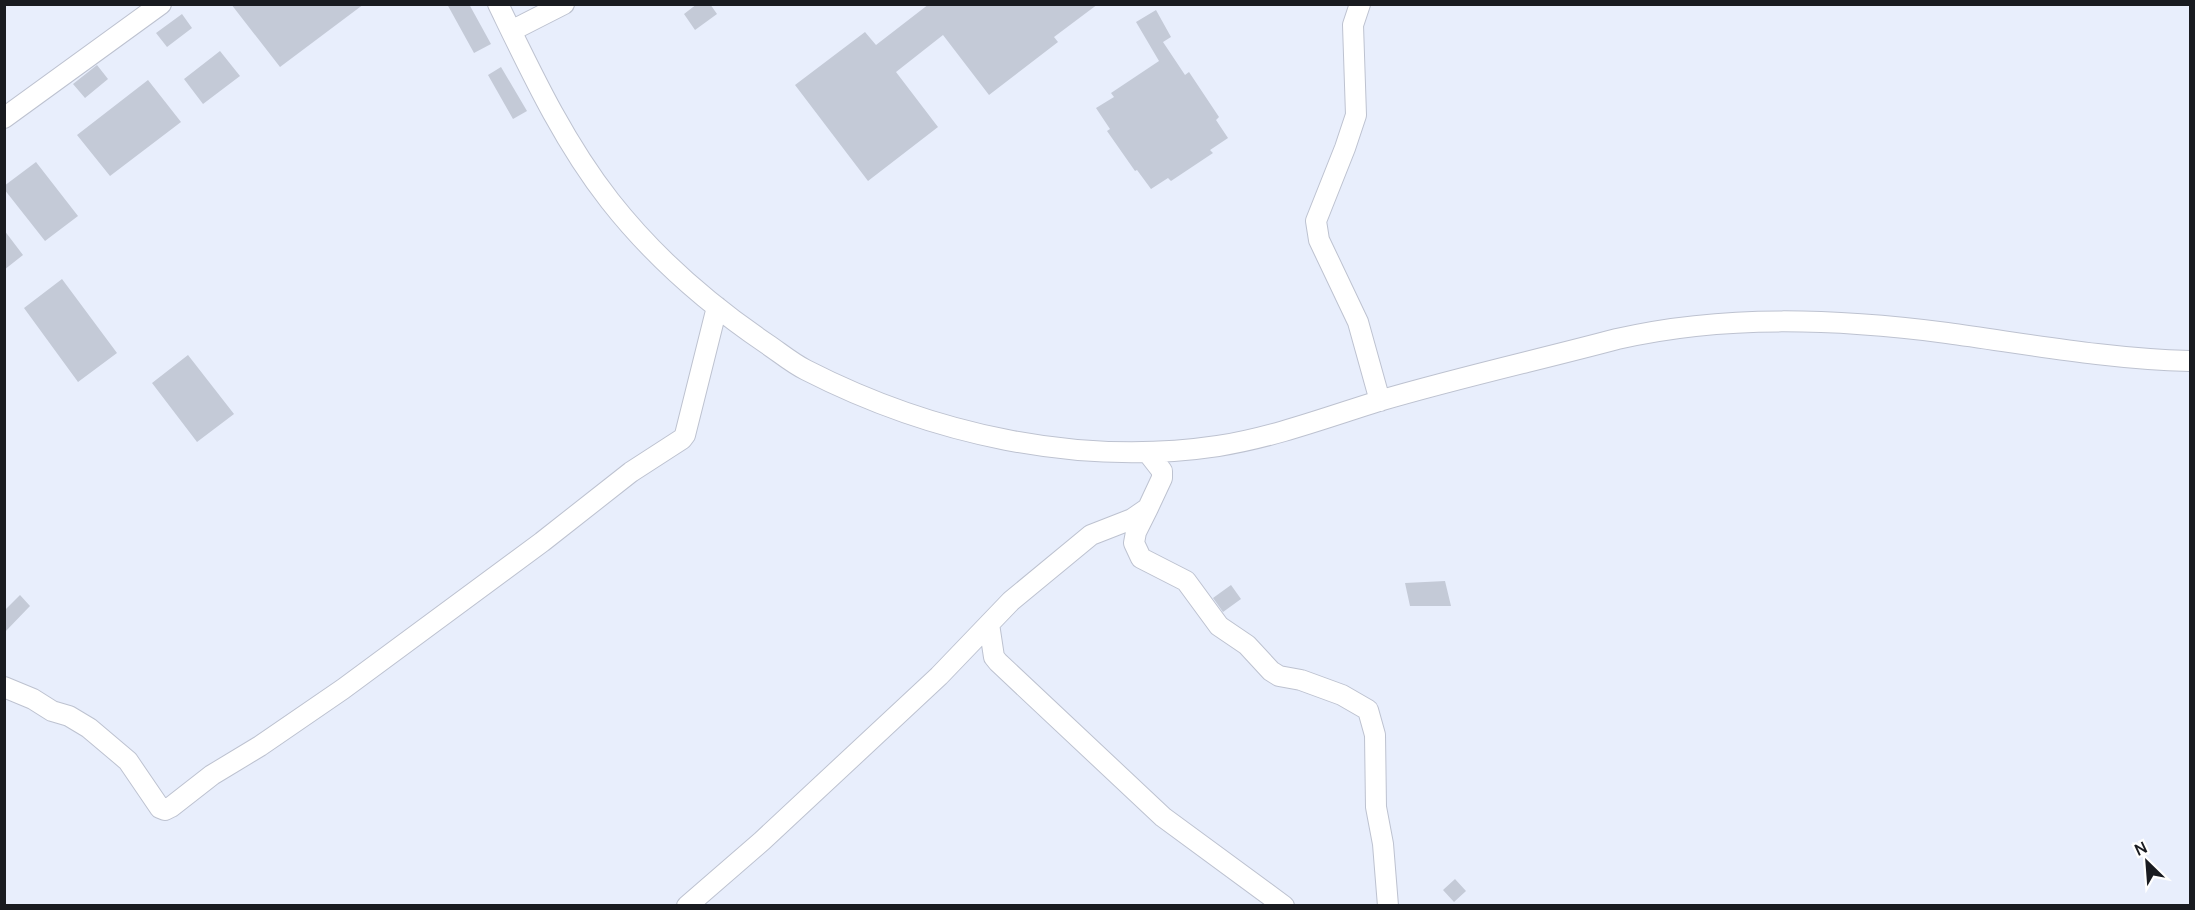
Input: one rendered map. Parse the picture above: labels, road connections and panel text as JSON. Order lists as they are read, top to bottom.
{
  "north": "top left"
}
